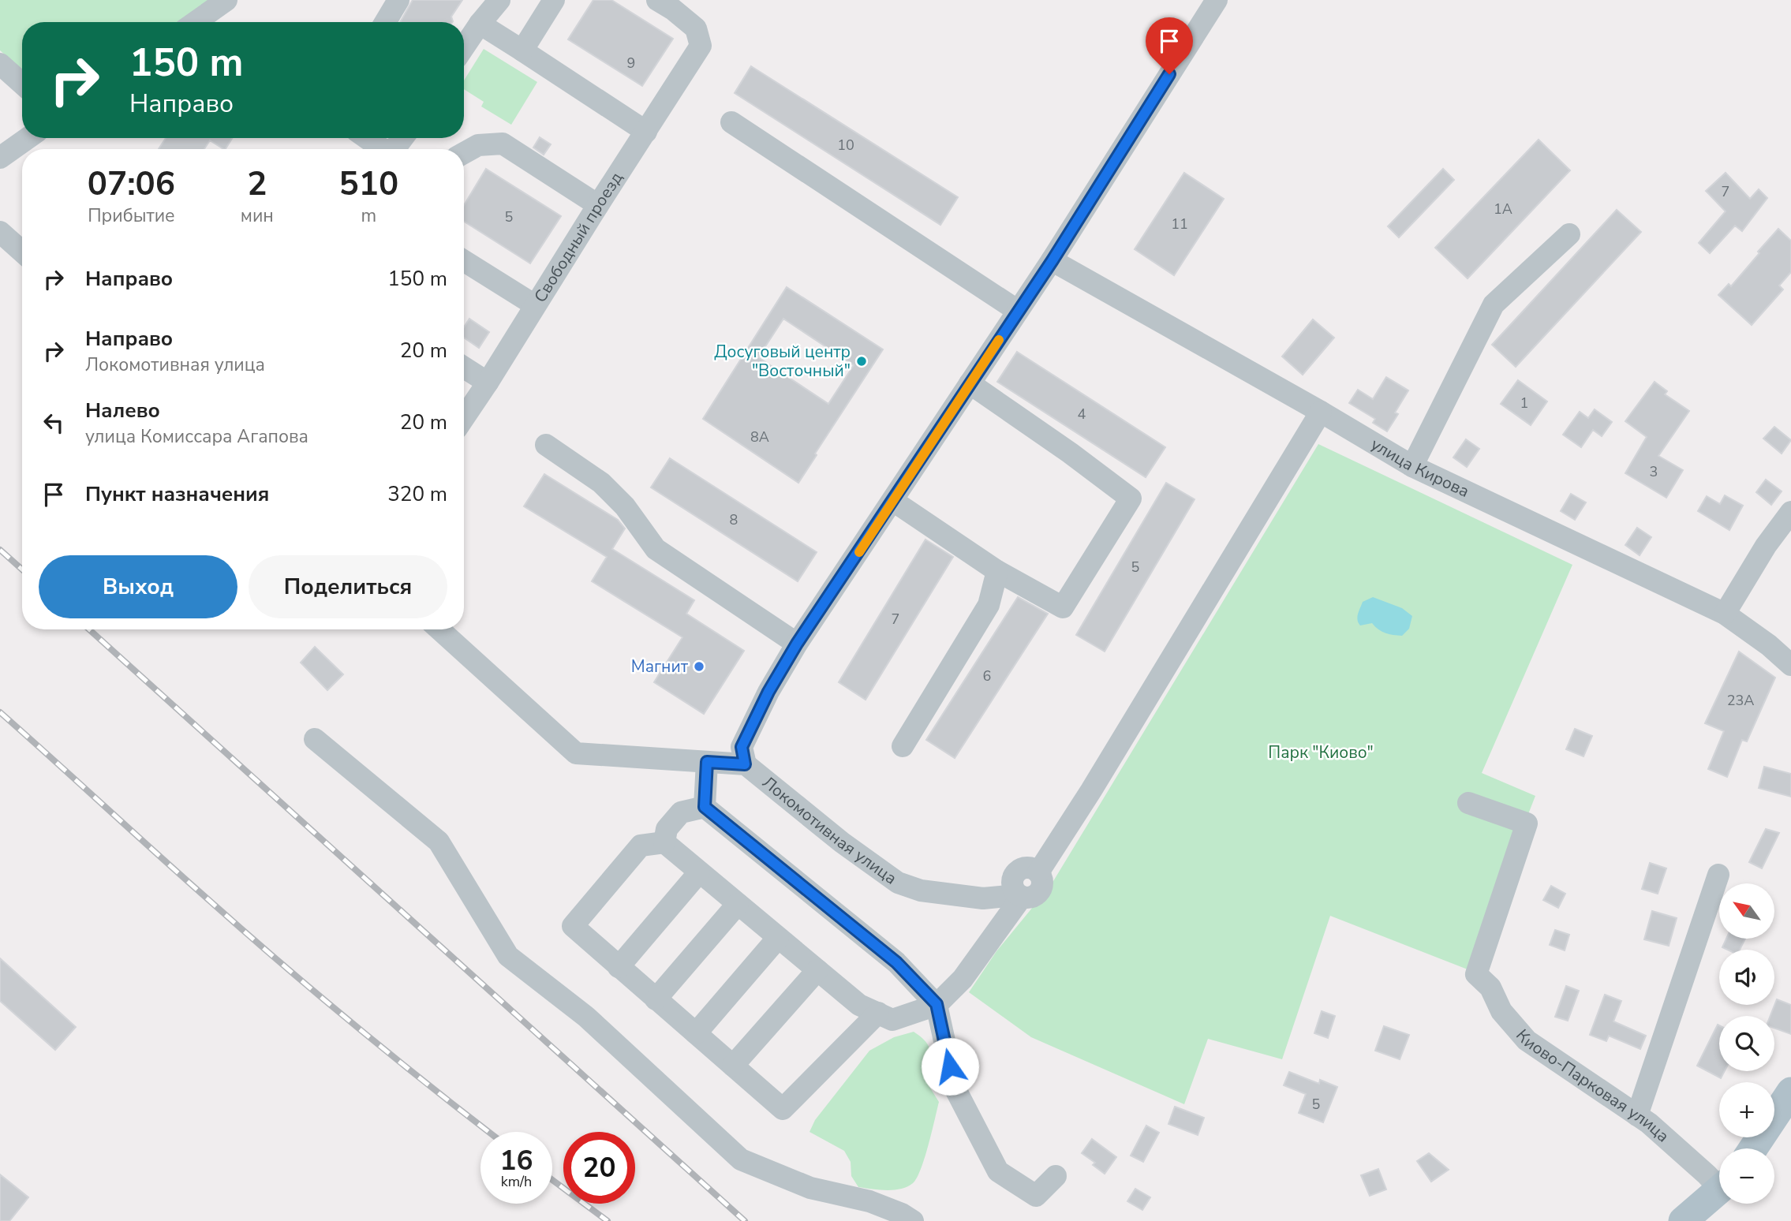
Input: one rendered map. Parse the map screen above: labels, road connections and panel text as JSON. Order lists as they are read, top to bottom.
{
  "streets": {
    "street": [
      "Свободный проезд",
      "улица Кирова",
      "Локомотивная улица",
      "Киово-Парковая улица"
    ]
  },
  "crossings": [
    ["улица Кирова", "Локомотивная улица"]
  ],
  "parks": ["Парк \"Киово\""],
  "places": ["Досуговый центр \"Восточный\"", "Магнит"],
  "house_numbers": [
    "9",
    "10",
    "7",
    "1А",
    "5",
    "11",
    "1",
    "4",
    "8А",
    "3",
    "8",
    "5",
    "7",
    "6",
    "23А",
    "5"
  ],
  "north": "top left",
  "page": {
    "turn": ["150 m", "Направо"],
    "eta": [
      "07:06",
      "Прибытие",
      "2",
      "мин",
      "510",
      "m"
    ],
    "list": [
      {
        "name": "Направо",
        "value": "150 m"
      },
      {
        "name": "Направо",
        "note": "Локомотивная улица",
        "value": "20 m"
      },
      {
        "name": "Налево",
        "note": "улица Комиссара Агапова",
        "value": "20 m"
      },
      {
        "name": "Пункт назначения",
        "value": "320 m"
      }
    ],
    "buttons": ["Выход", "Поделиться"],
    "map_buttons": ["+", "−"],
    "speed": "16 km/h",
    "limit": "20"
  }
}
